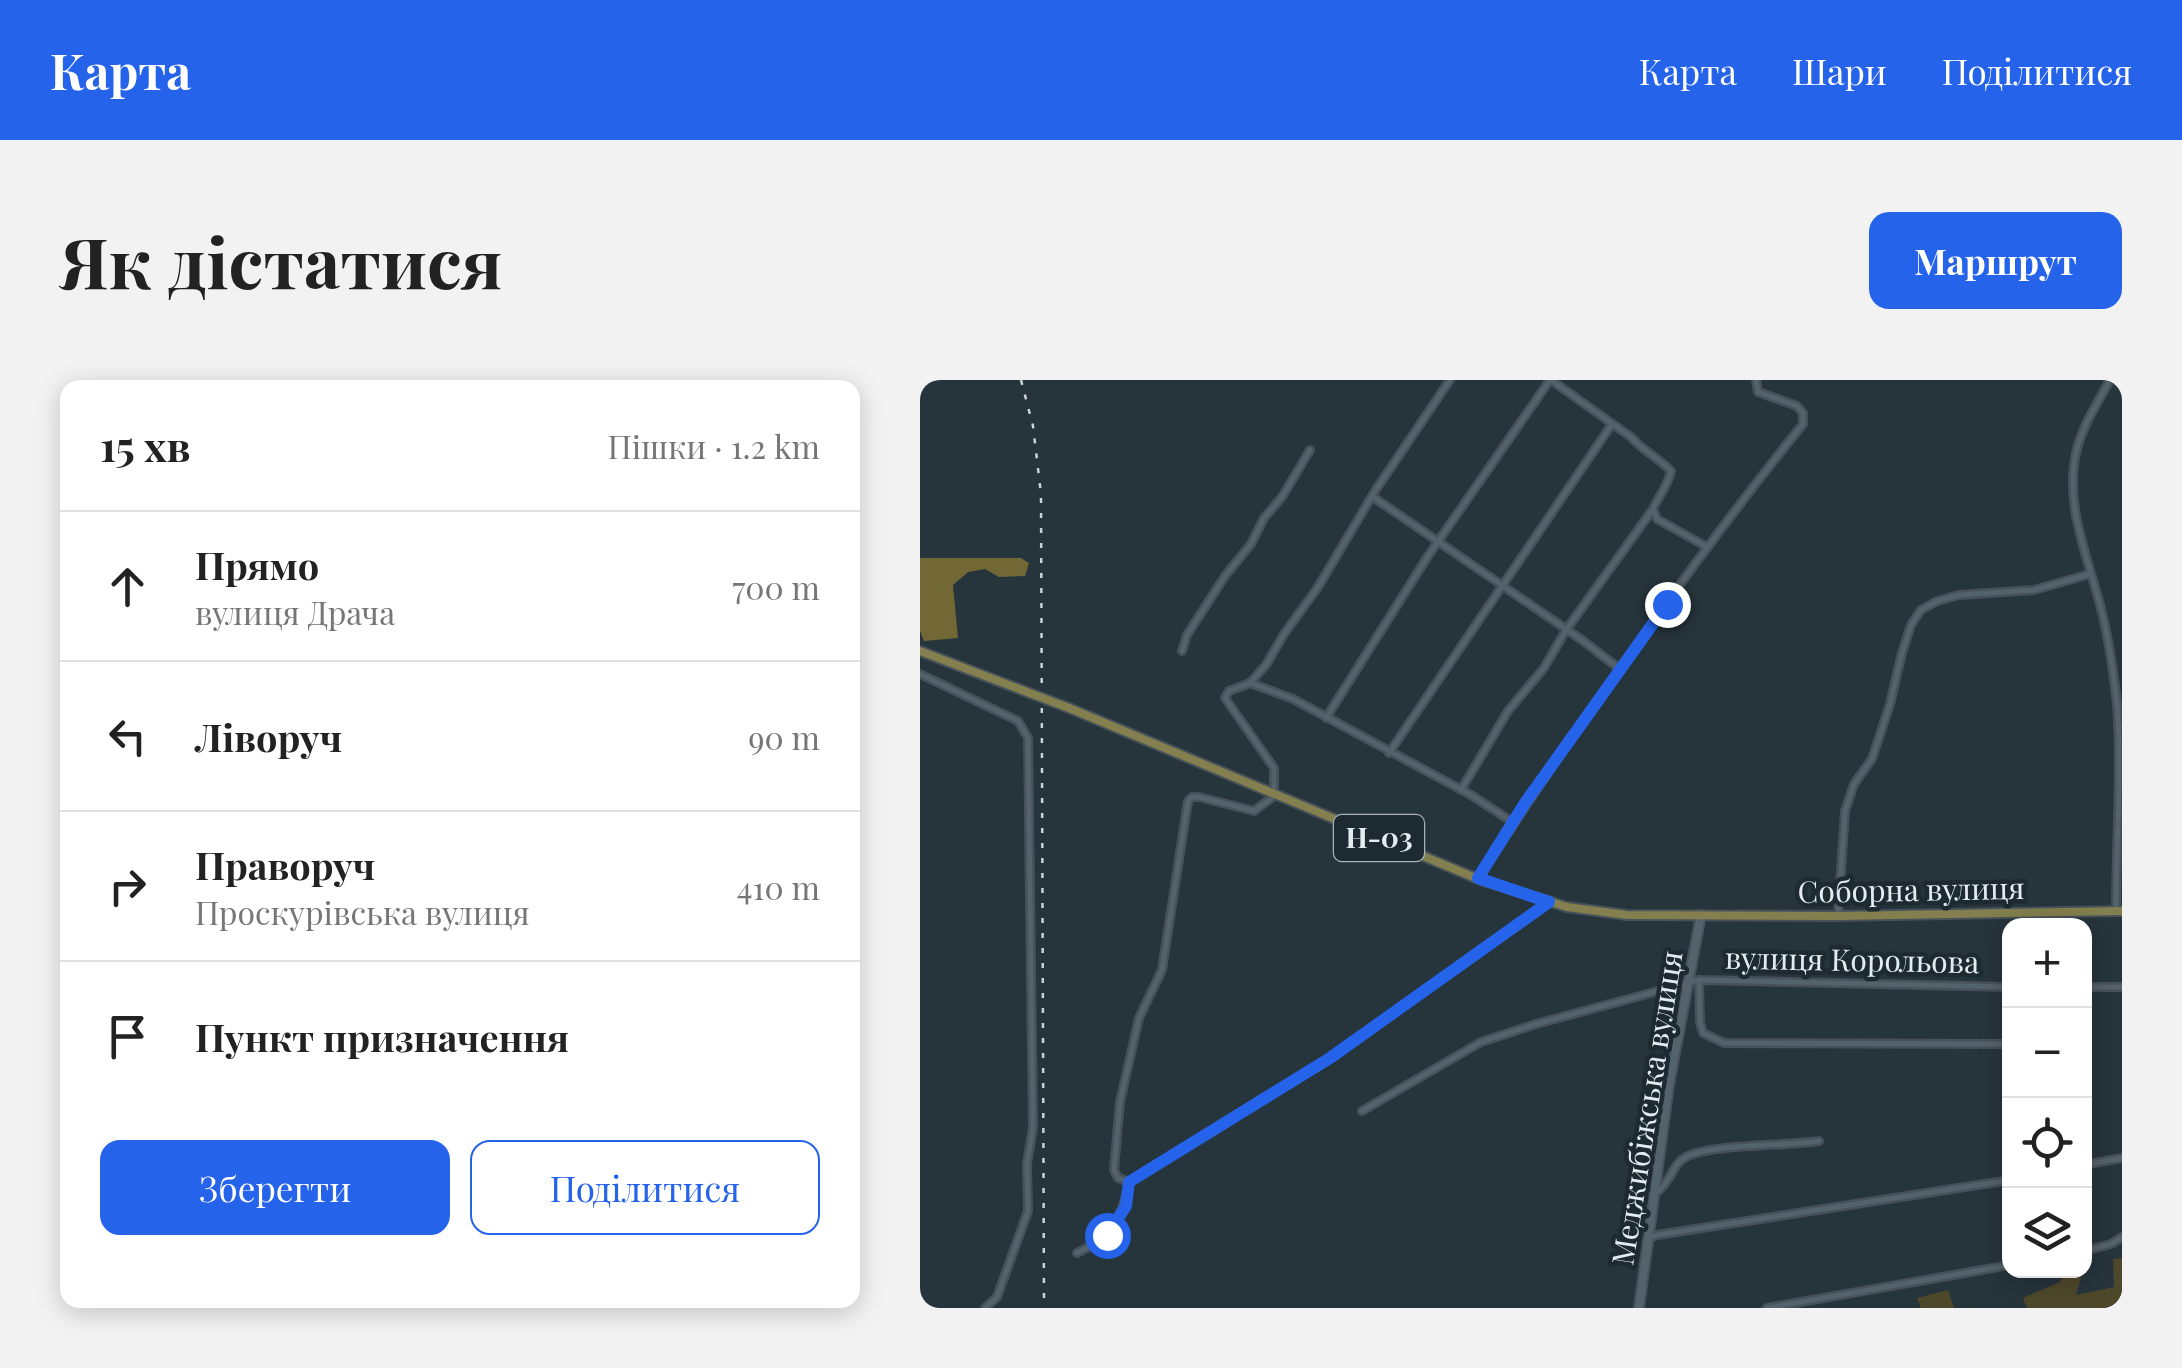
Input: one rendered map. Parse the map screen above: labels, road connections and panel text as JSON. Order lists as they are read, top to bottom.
{
  "streets": {
    "main road": ["Н-03", "Соборна вулиця", "Меджибіжська вулиця"],
    "street": ["вулиця Корольова"]
  },
  "crossings": [
    ["Н-03", "Соборна вулиця"],
    ["Н-03", "Меджибіжська вулиця"],
    ["Соборна вулиця", "Меджибіжська вулиця"],
    ["вулиця Корольова", "Меджибіжська вулиця"]
  ],
  "page": {
    "header": "Карта",
    "nav": ["Карта", "Шари", "Поділитися"],
    "buttons": [
      "Маршрут",
      ["Зберегти", "Поділитися"]
    ],
    "title": "Як дістатися",
    "heading": ["15 хв", "Пішки · 1.2 km"],
    "list": [
      ["Прямо", "вулиця Драча", "700 m"],
      ["Ліворуч", "90 m"],
      ["Праворуч", "Проскурівська вулиця", "410 m"],
      "Пункт призначення"
    ],
    "map_buttons": ["+", "−"]
  }
}
